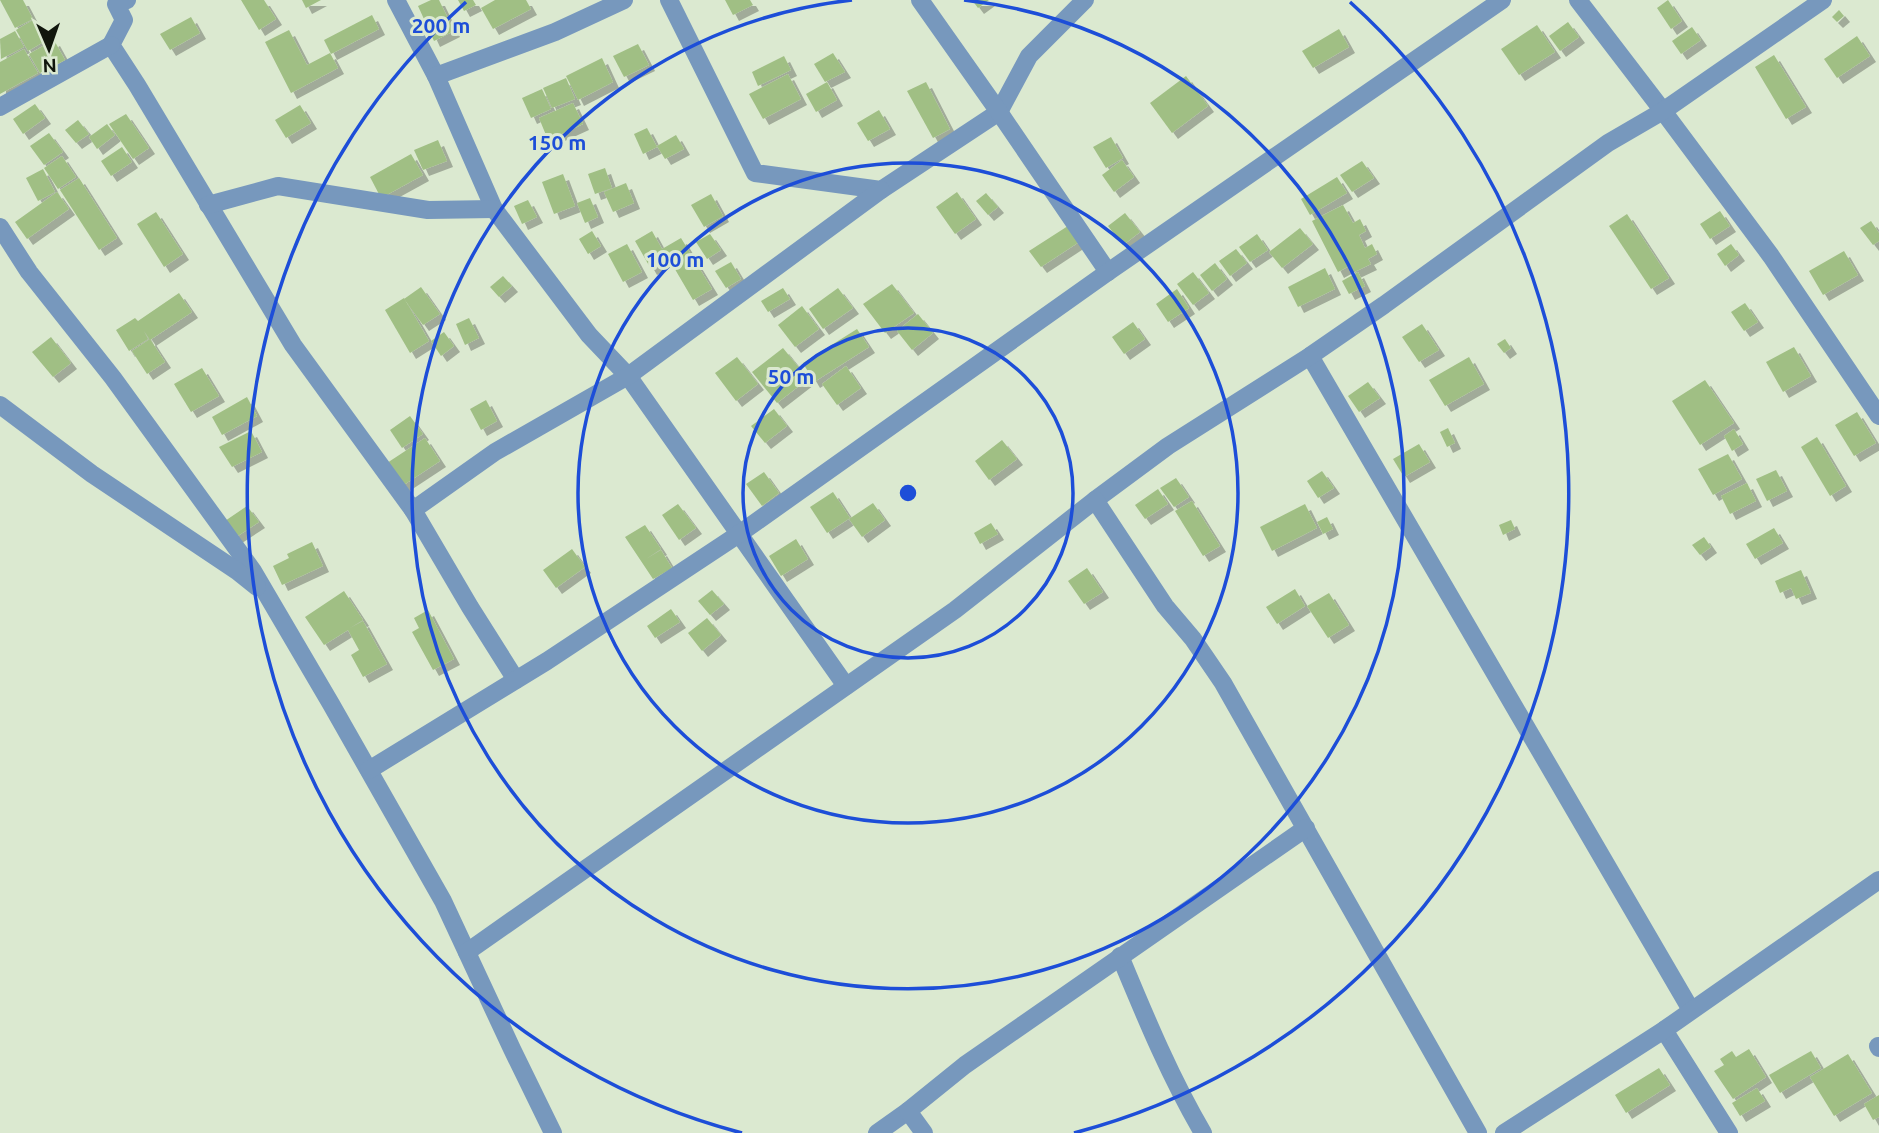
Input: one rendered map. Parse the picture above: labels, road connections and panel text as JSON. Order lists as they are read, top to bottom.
{
  "north": "bottom",
  "rings": [
    "200 m",
    "150 m",
    "100 m",
    "50 m"
  ]
}
